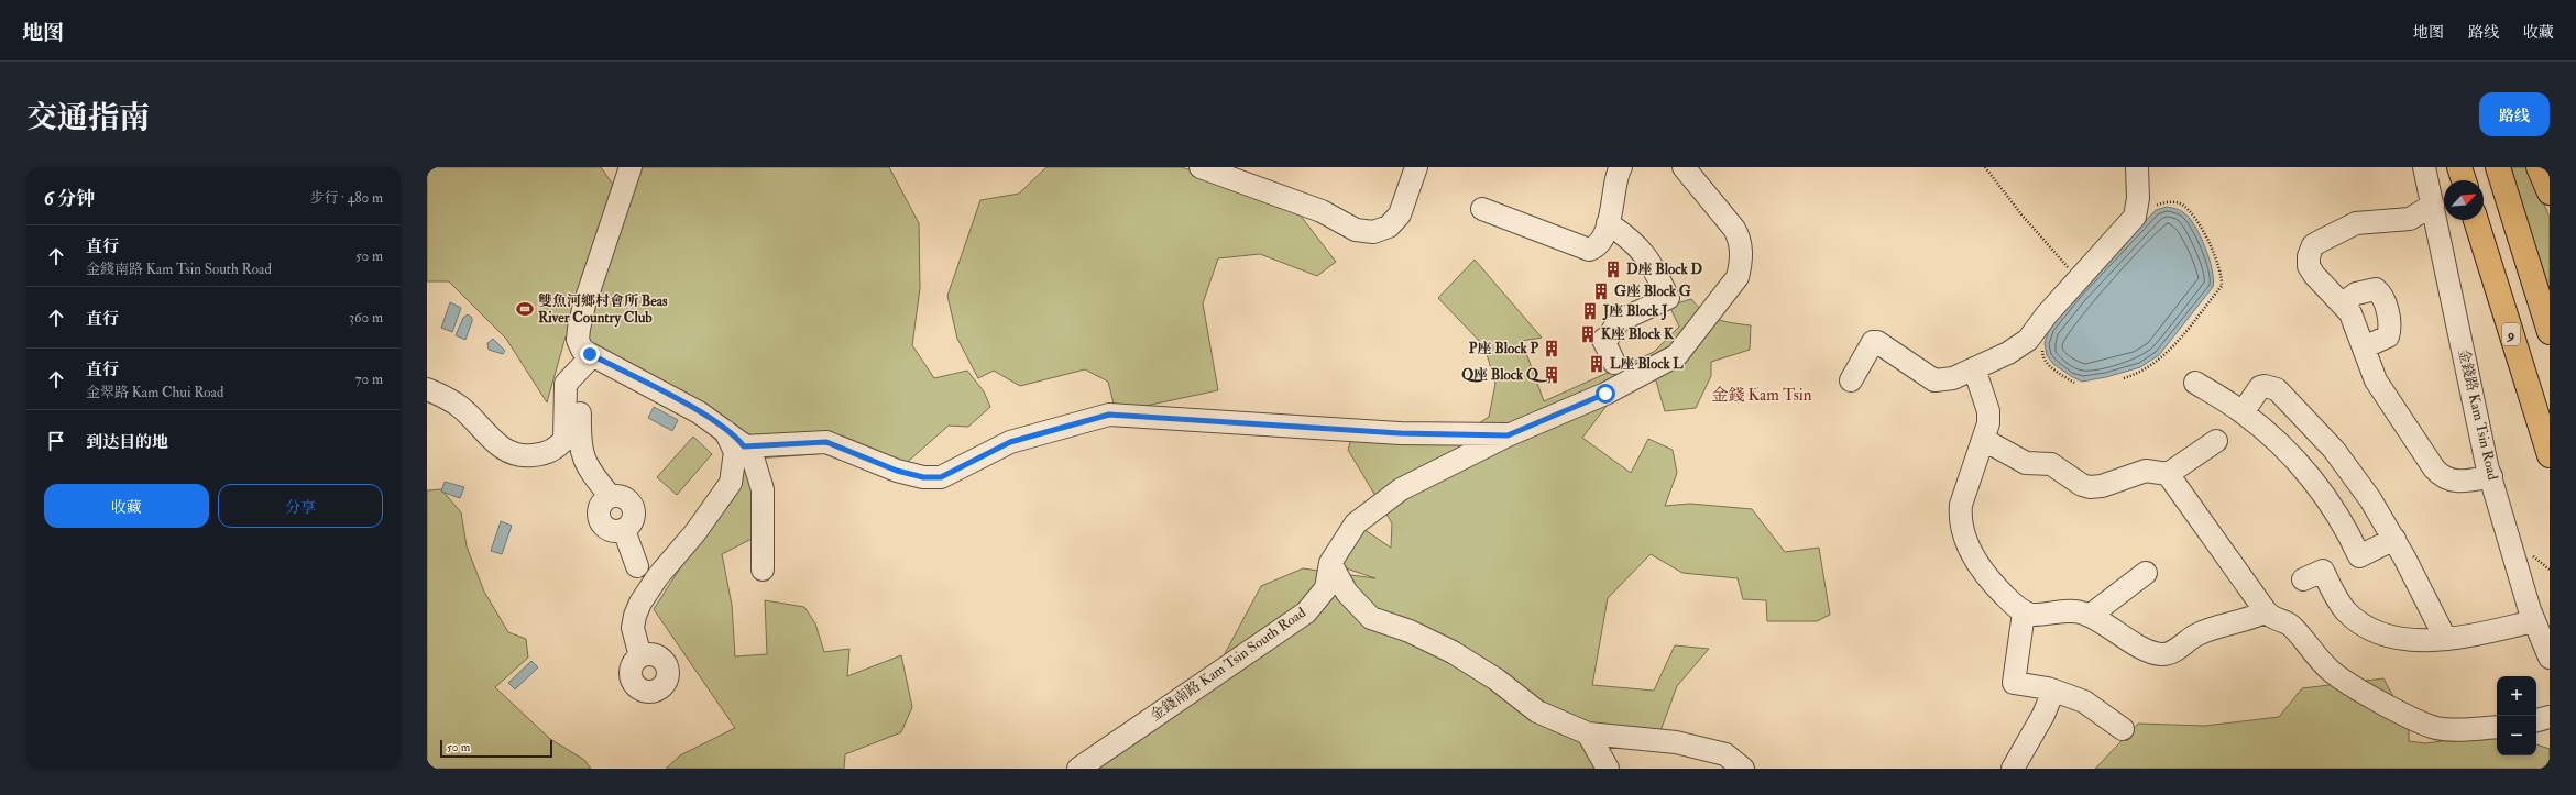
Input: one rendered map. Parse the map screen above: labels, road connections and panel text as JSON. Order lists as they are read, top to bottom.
{
  "streets": {
    "main road": ["9"],
    "street": ["金錢路 Kam Tsin Road", "金錢南路 Kam Tsin South Road"]
  },
  "districts": ["金錢 Kam Tsin"],
  "places": {
    "building": [
      "D座 Block D",
      "G座 Block G",
      "J座 Block J",
      "K座 Block K",
      "P座 Block P",
      "L座 Block L",
      "Q座 Block Q"
    ],
    "sports": ["雙魚河鄉村會所 Beas River Country Club"]
  },
  "scale_bar": "50 m",
  "north": "top right",
  "page": {
    "header": "地图",
    "nav": ["地图", "路线", "收藏"],
    "title": "交通指南",
    "buttons": [
      "路线",
      ["收藏", "分享"]
    ],
    "heading": ["6 分钟", "步行 · 480 m"],
    "list": [
      ["直行", "金錢南路 Kam Tsin South Road", "50 m"],
      ["直行", "360 m"],
      ["直行", "金翠路 Kam Chui Road", "70 m"],
      "到达目的地"
    ],
    "map_buttons": ["+", "−"],
    "scale": "50 m"
  }
}
